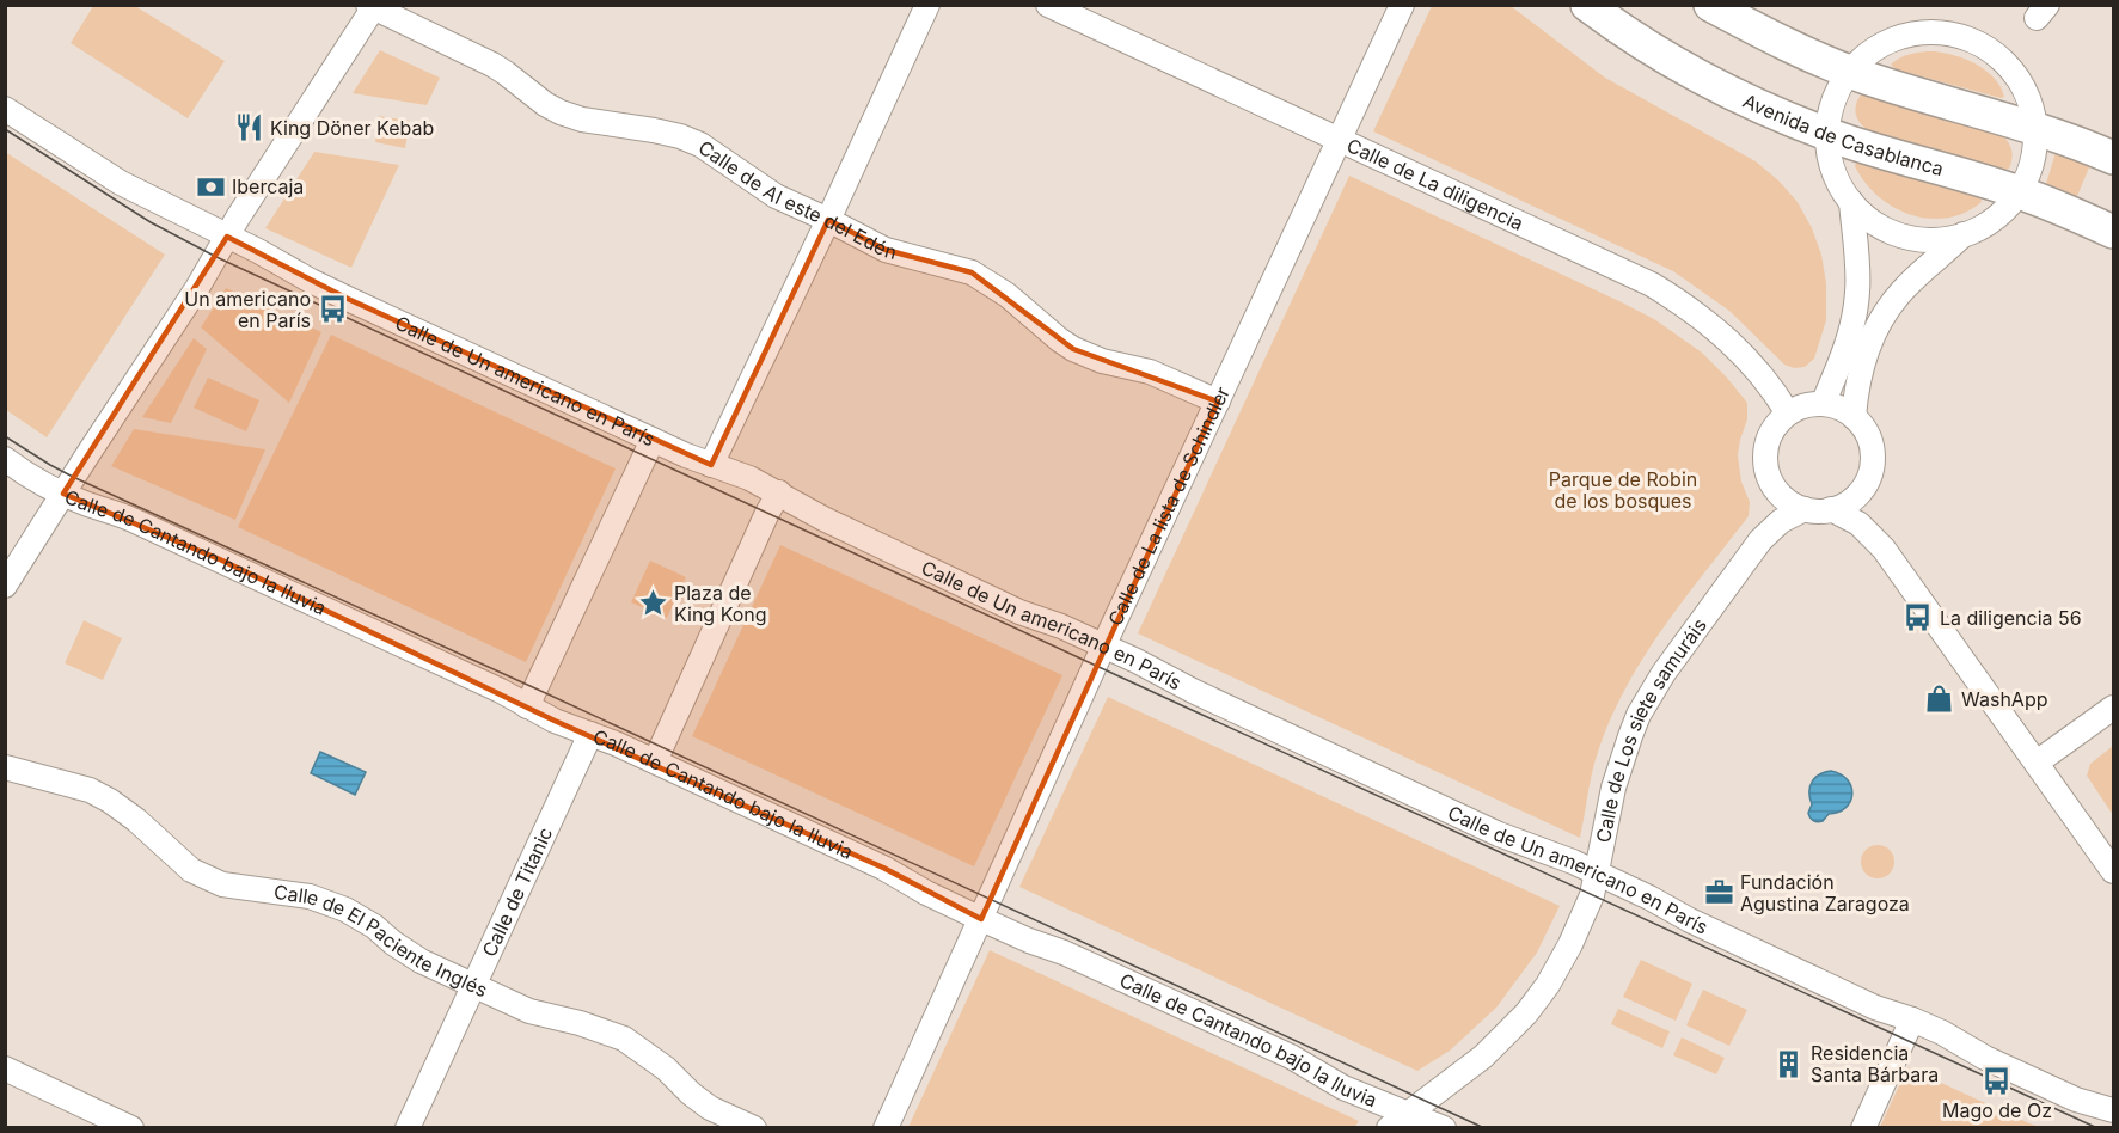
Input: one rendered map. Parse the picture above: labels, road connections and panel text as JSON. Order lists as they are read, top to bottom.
{
  "streets": {
    "main road": ["Avenida de Casablanca"],
    "street": [
      "Calle de La diligencia",
      "Calle de Al este del Edén",
      "Calle de Un americano en París",
      "Calle de La lista de Schindler",
      "Calle de Cantando bajo la lluvia",
      "Calle de Los siete samuráis",
      "Calle de Titanic",
      "Calle de El Paciente Inglés"
    ]
  },
  "crossings": [
    ["Calle de La diligencia", "Calle de La lista de Schindler"],
    ["Calle de La diligencia", "Calle de Los siete samuráis"],
    ["Calle de Al este del Edén", "Calle de La lista de Schindler"],
    ["Calle de Un americano en París", "Calle de La lista de Schindler"],
    ["Calle de Un americano en París", "Calle de Los siete samuráis"],
    ["Calle de La lista de Schindler", "Calle de Cantando bajo la lluvia"],
    ["Calle de Cantando bajo la lluvia", "Calle de Los siete samuráis"],
    ["Calle de Cantando bajo la lluvia", "Calle de Titanic"],
    ["Calle de Titanic", "Calle de El Paciente Inglés"]
  ],
  "parks": ["Parque de Robin de los bosques"],
  "places": {
    "restaurant": ["King Döner Kebab"],
    "bank": ["Ibercaja"],
    "bus stop": ["Un americano en París", "La diligencia 56", "Mago de Oz"],
    "place": ["Plaza de King Kong"],
    "shop": ["WashApp"],
    "office": ["Fundación Agustina Zaragoza"],
    "building": ["Residencia Santa Bárbara"]
  }
}
